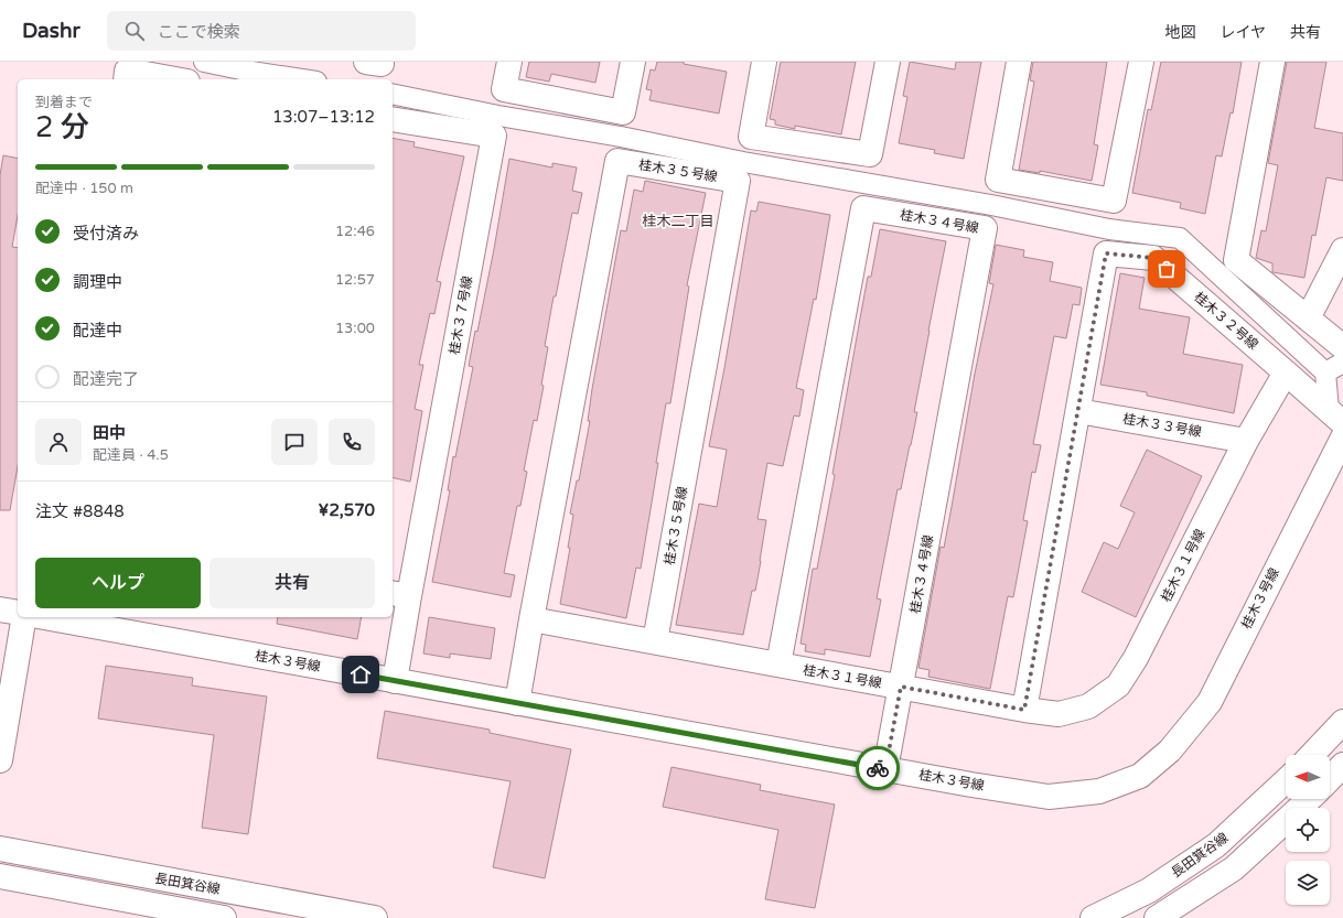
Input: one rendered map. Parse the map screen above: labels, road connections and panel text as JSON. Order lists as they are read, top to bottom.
{
  "streets": {
    "street": [
      "桂木３５号線",
      "桂木３４号線",
      "桂木３７号線",
      "桂木３２号線",
      "桂木３３号線",
      "桂木３１号線",
      "桂木３号線",
      "長田箕谷線"
    ]
  },
  "crossings": [
    ["桂木３５号線", "桂木３１号線"],
    ["桂木３４号線", "桂木３１号線"],
    ["桂木３４号線", "桂木３号線"],
    ["桂木３２号線", "桂木３３号線"],
    ["桂木３２号線", "桂木３１号線"],
    ["桂木３３号線", "桂木３１号線"]
  ],
  "districts": ["桂木二丁目"],
  "north": "left",
  "page": {
    "header": "Dashr",
    "search": "ここで検索",
    "nav": ["地図", "レイヤ", "共有"],
    "heading": ["2 分", "到着まで", "13:07–13:12"],
    "panel": [
      "田中",
      "配達員 · 4.5",
      "注文 #8848",
      "¥2,570"
    ],
    "bar": "配達中 · 150 m",
    "list": [
      ["受付済み", "12:46"],
      ["調理中", "12:57"],
      ["配達中", "13:00"],
      "配達完了"
    ],
    "buttons": ["ヘルプ", "共有"]
  }
}
